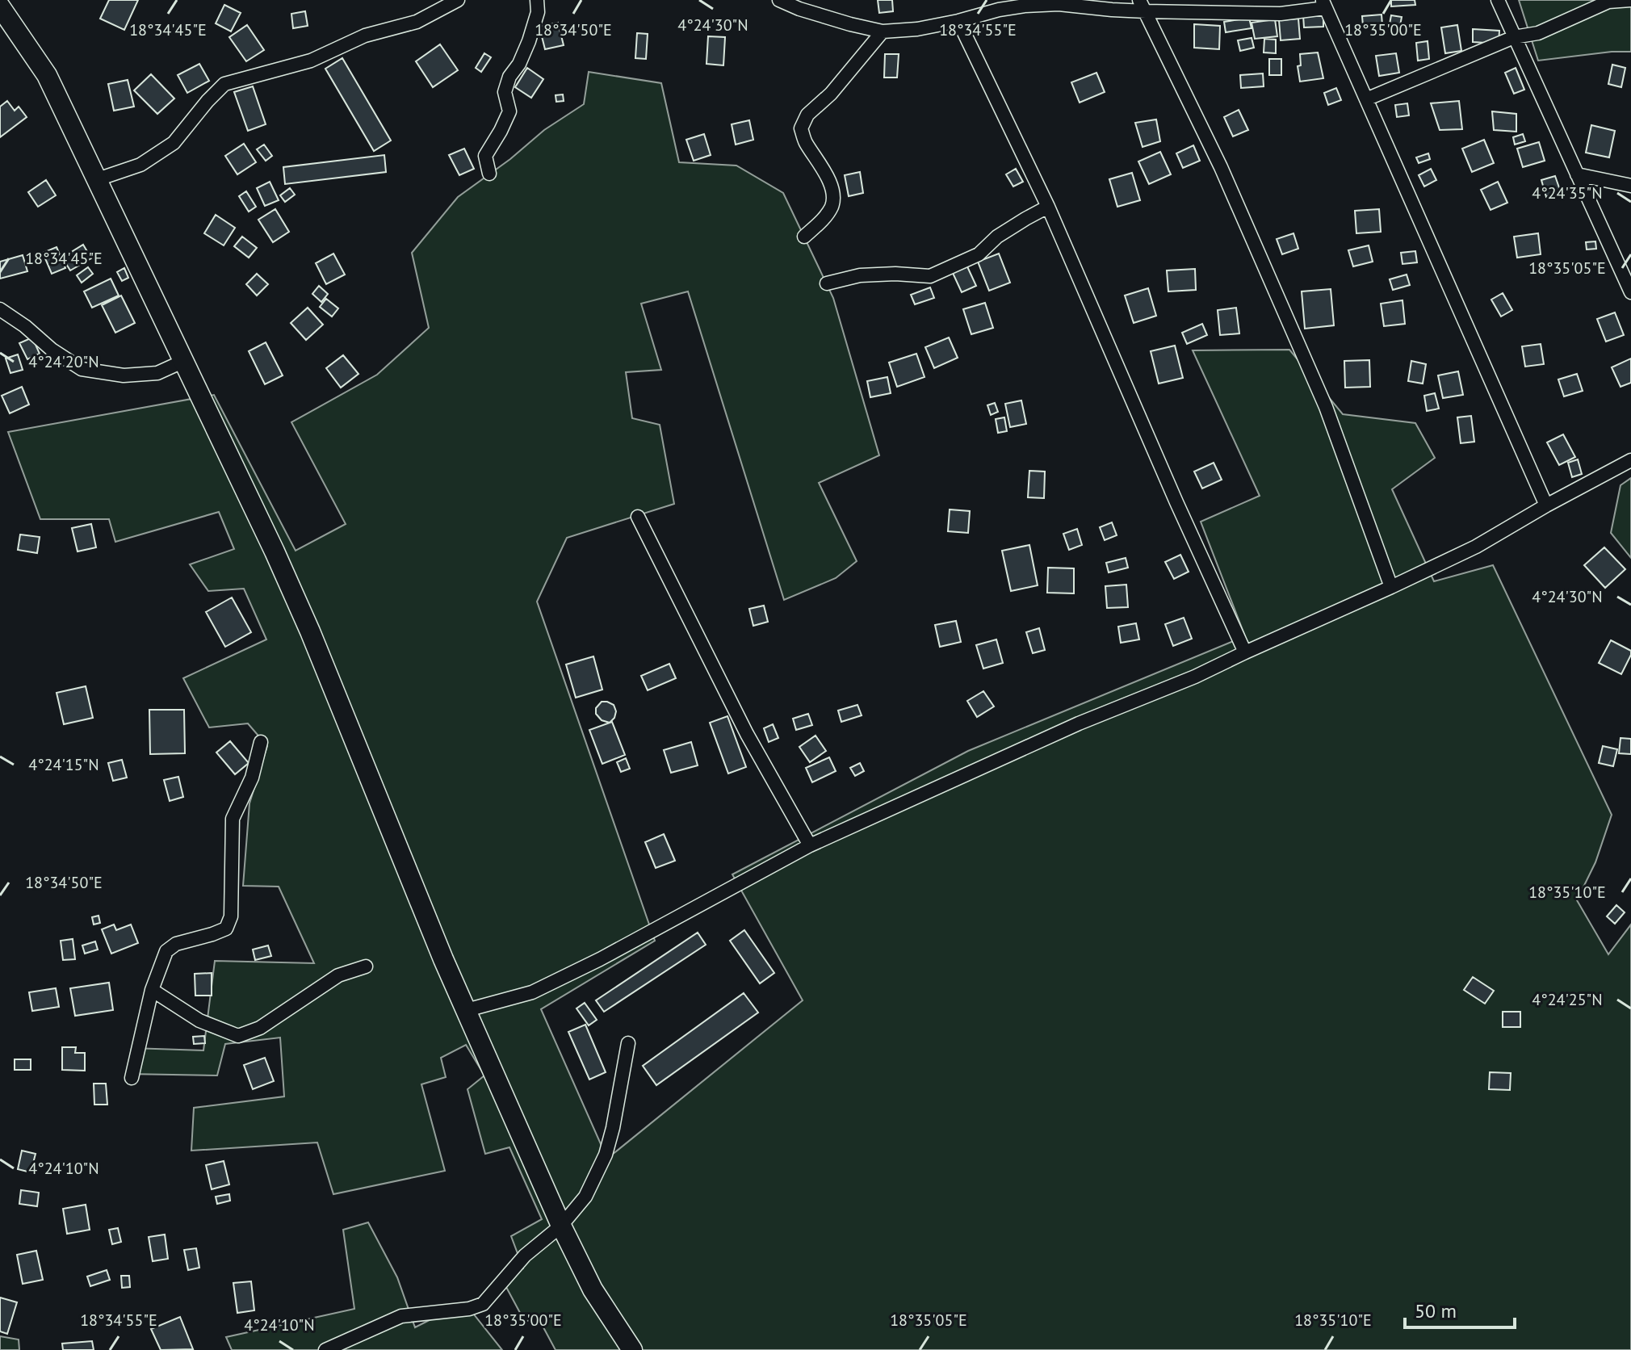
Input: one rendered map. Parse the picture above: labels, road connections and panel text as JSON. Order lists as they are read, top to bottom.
{
  "scale_bar": "50 m",
  "coordinates": [
    "4°24'30\"N",
    "18°35'00\"E",
    "18°34'45\"E",
    "18°34'50\"E",
    "18°34'55\"E",
    "4°24'35\"N",
    "18°35'05\"E",
    "4°24'20\"N",
    "4°24'15\"N",
    "18°35'10\"E",
    "4°24'25\"N",
    "4°24'10\"N"
  ]
}
